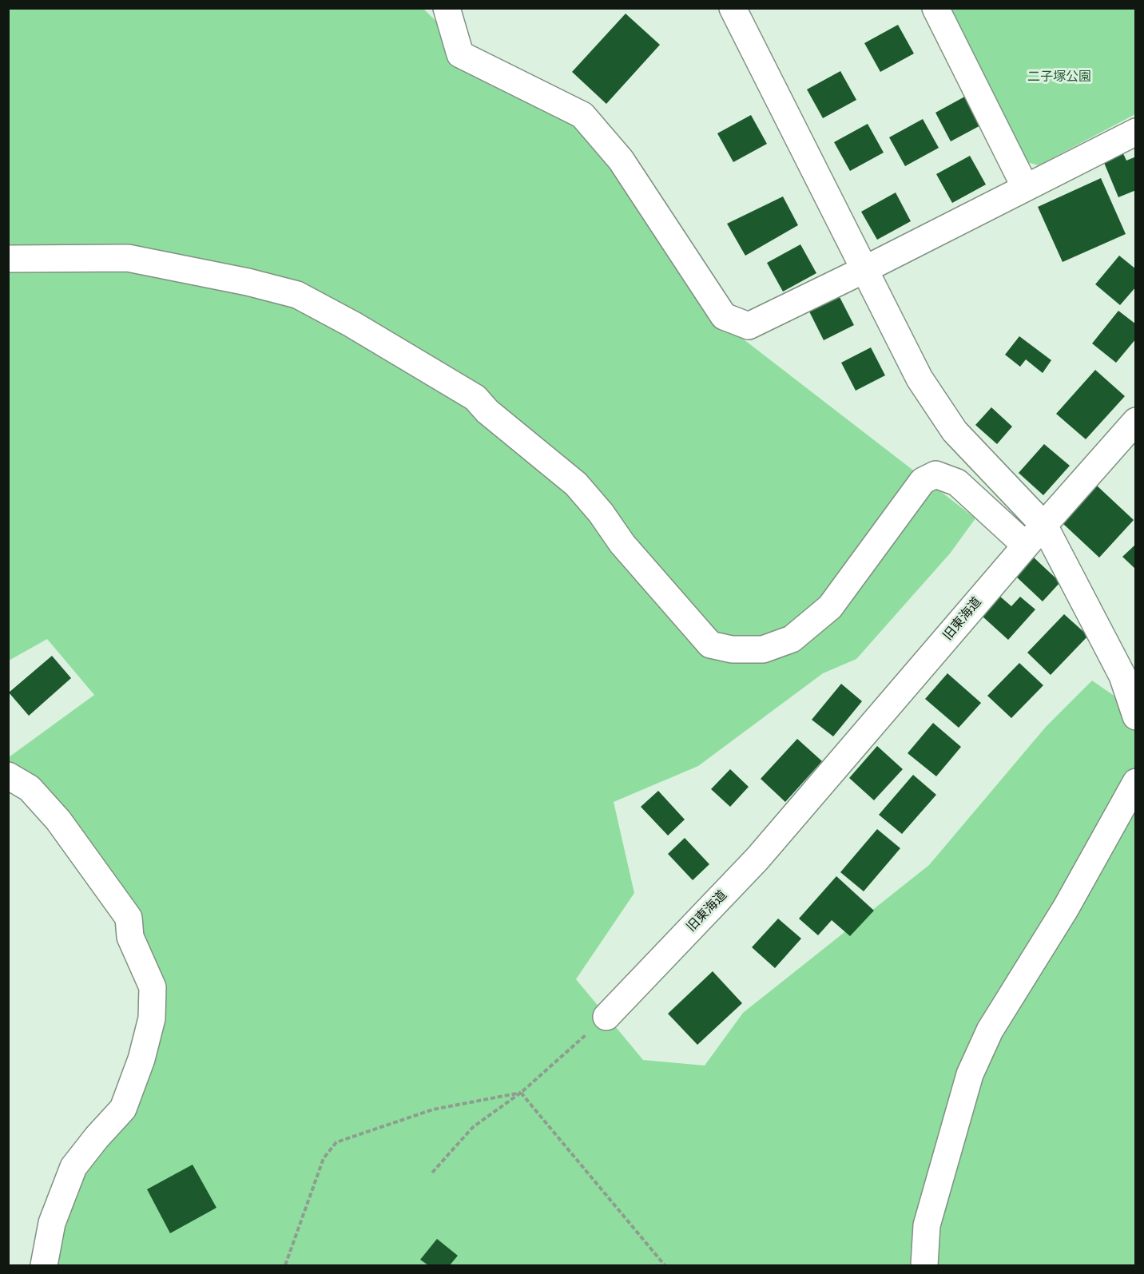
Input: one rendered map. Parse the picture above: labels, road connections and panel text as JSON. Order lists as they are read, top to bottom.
{
  "streets": {
    "street": ["旧東海道"]
  },
  "parks": ["二子塚公園"]
}
